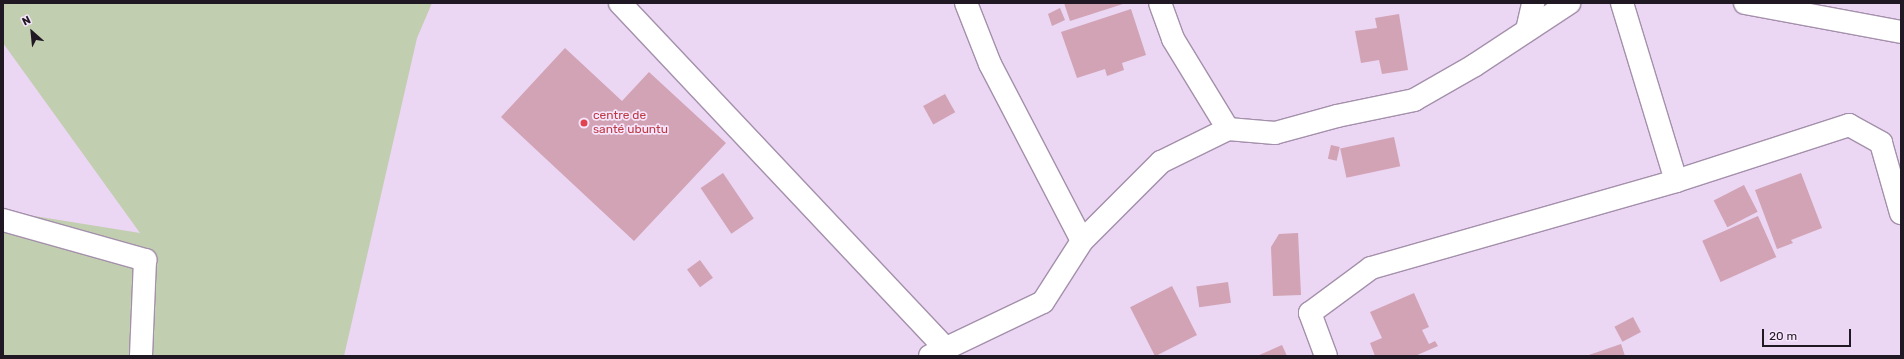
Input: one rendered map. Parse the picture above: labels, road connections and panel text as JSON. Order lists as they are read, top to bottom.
{
  "places": ["centre de santé ubuntu"],
  "scale_bar": "20 m",
  "north": "top left"
}
